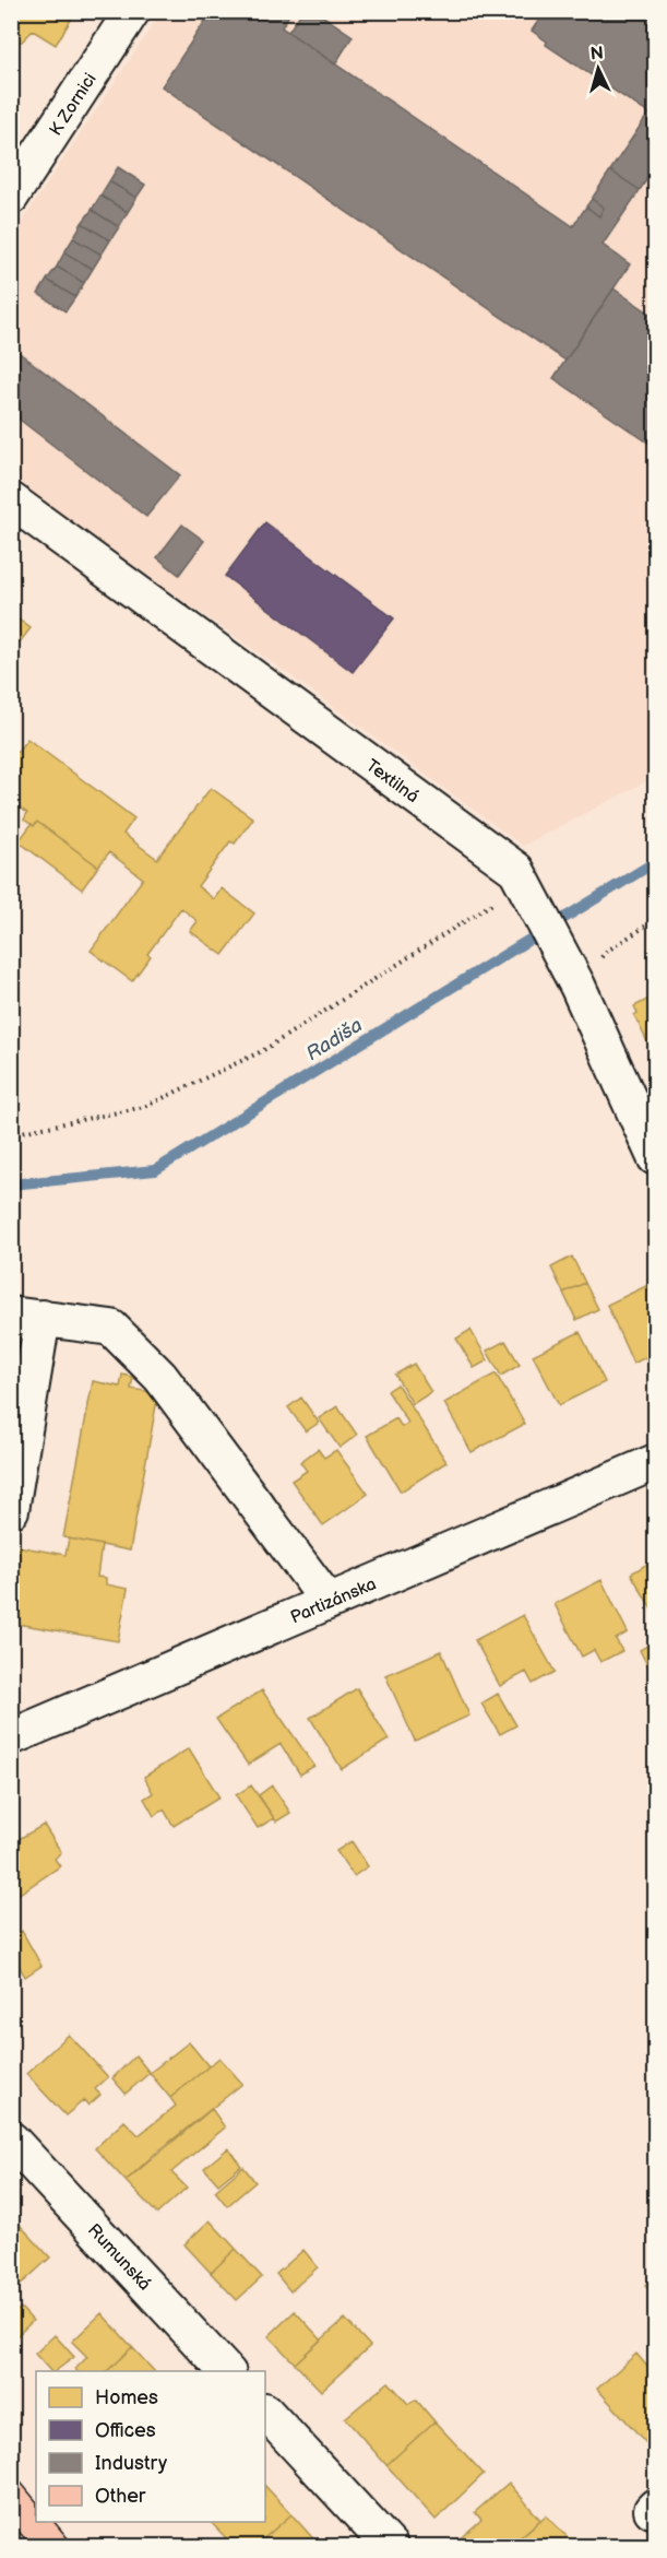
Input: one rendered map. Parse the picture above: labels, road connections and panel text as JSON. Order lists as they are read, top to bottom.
{
  "streets": {
    "street": [
      "K Zornici",
      "Textilná",
      "Partizánska",
      "Rumunská"
    ]
  },
  "water": ["Radiša"],
  "legend": [
    "Homes",
    "Offices",
    "Industry",
    "Other"
  ],
  "north": "top"
}
